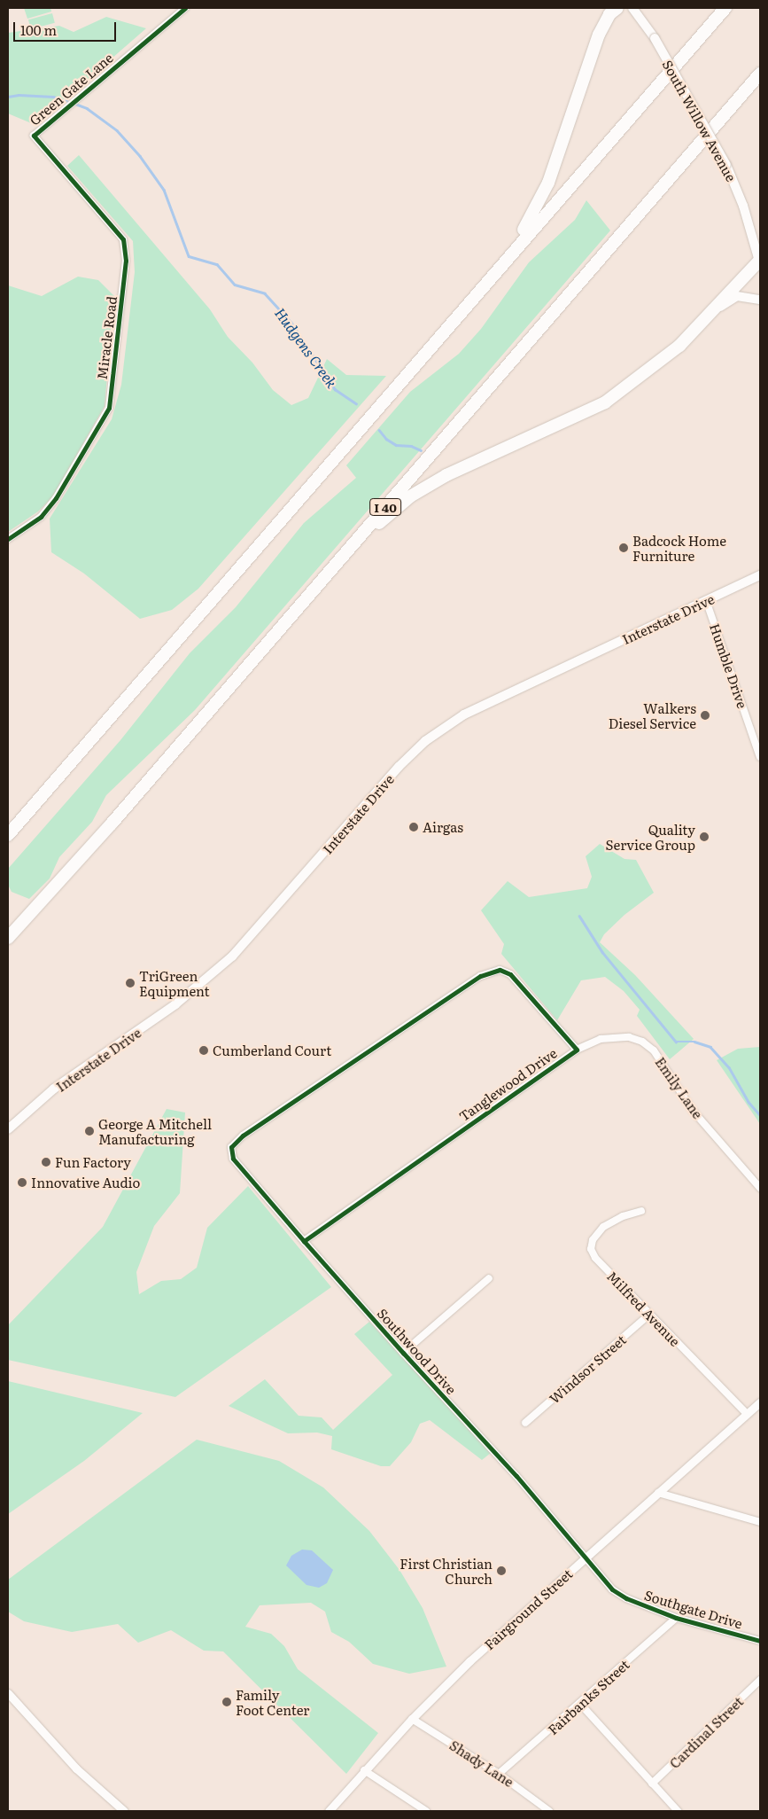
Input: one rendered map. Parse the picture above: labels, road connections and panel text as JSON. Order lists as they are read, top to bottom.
{
  "streets": {
    "highway": ["I 40"],
    "main road": ["South Willow Avenue", "Interstate Drive"],
    "street": [
      "Green Gate Lane",
      "Miracle Road",
      "Humble Drive",
      "Tanglewood Drive",
      "Emily Lane",
      "Milfred Avenue",
      "Southwood Drive",
      "Windsor Street",
      "Fairground Street",
      "Southgate Drive",
      "Fairbanks Street",
      "Cardinal Street",
      "Shady Lane"
    ]
  },
  "crossings": [
    ["Green Gate Lane", "Miracle Road"],
    ["Interstate Drive", "Humble Drive"],
    ["Tanglewood Drive", "Emily Lane"],
    ["Tanglewood Drive", "Southwood Drive"],
    ["Milfred Avenue", "Windsor Street"],
    ["Milfred Avenue", "Fairground Street"],
    ["Southwood Drive", "Fairground Street"],
    ["Southwood Drive", "Southgate Drive"],
    ["Fairground Street", "Southgate Drive"],
    ["Fairground Street", "Shady Lane"],
    ["Southgate Drive", "Fairbanks Street"],
    ["Fairbanks Street", "Shady Lane"]
  ],
  "water": ["Hudgens Creek"],
  "places": [
    "Badcock Home Furniture",
    "Walkers Diesel Service",
    "Airgas",
    "Quality Service Group",
    "TriGreen Equipment",
    "Cumberland Court",
    "George A Mitchell Manufacturing",
    "Fun Factory",
    "Innovative Audio",
    "First Christian Church",
    "Family Foot Center"
  ],
  "scale_bar": "100 m"
}
